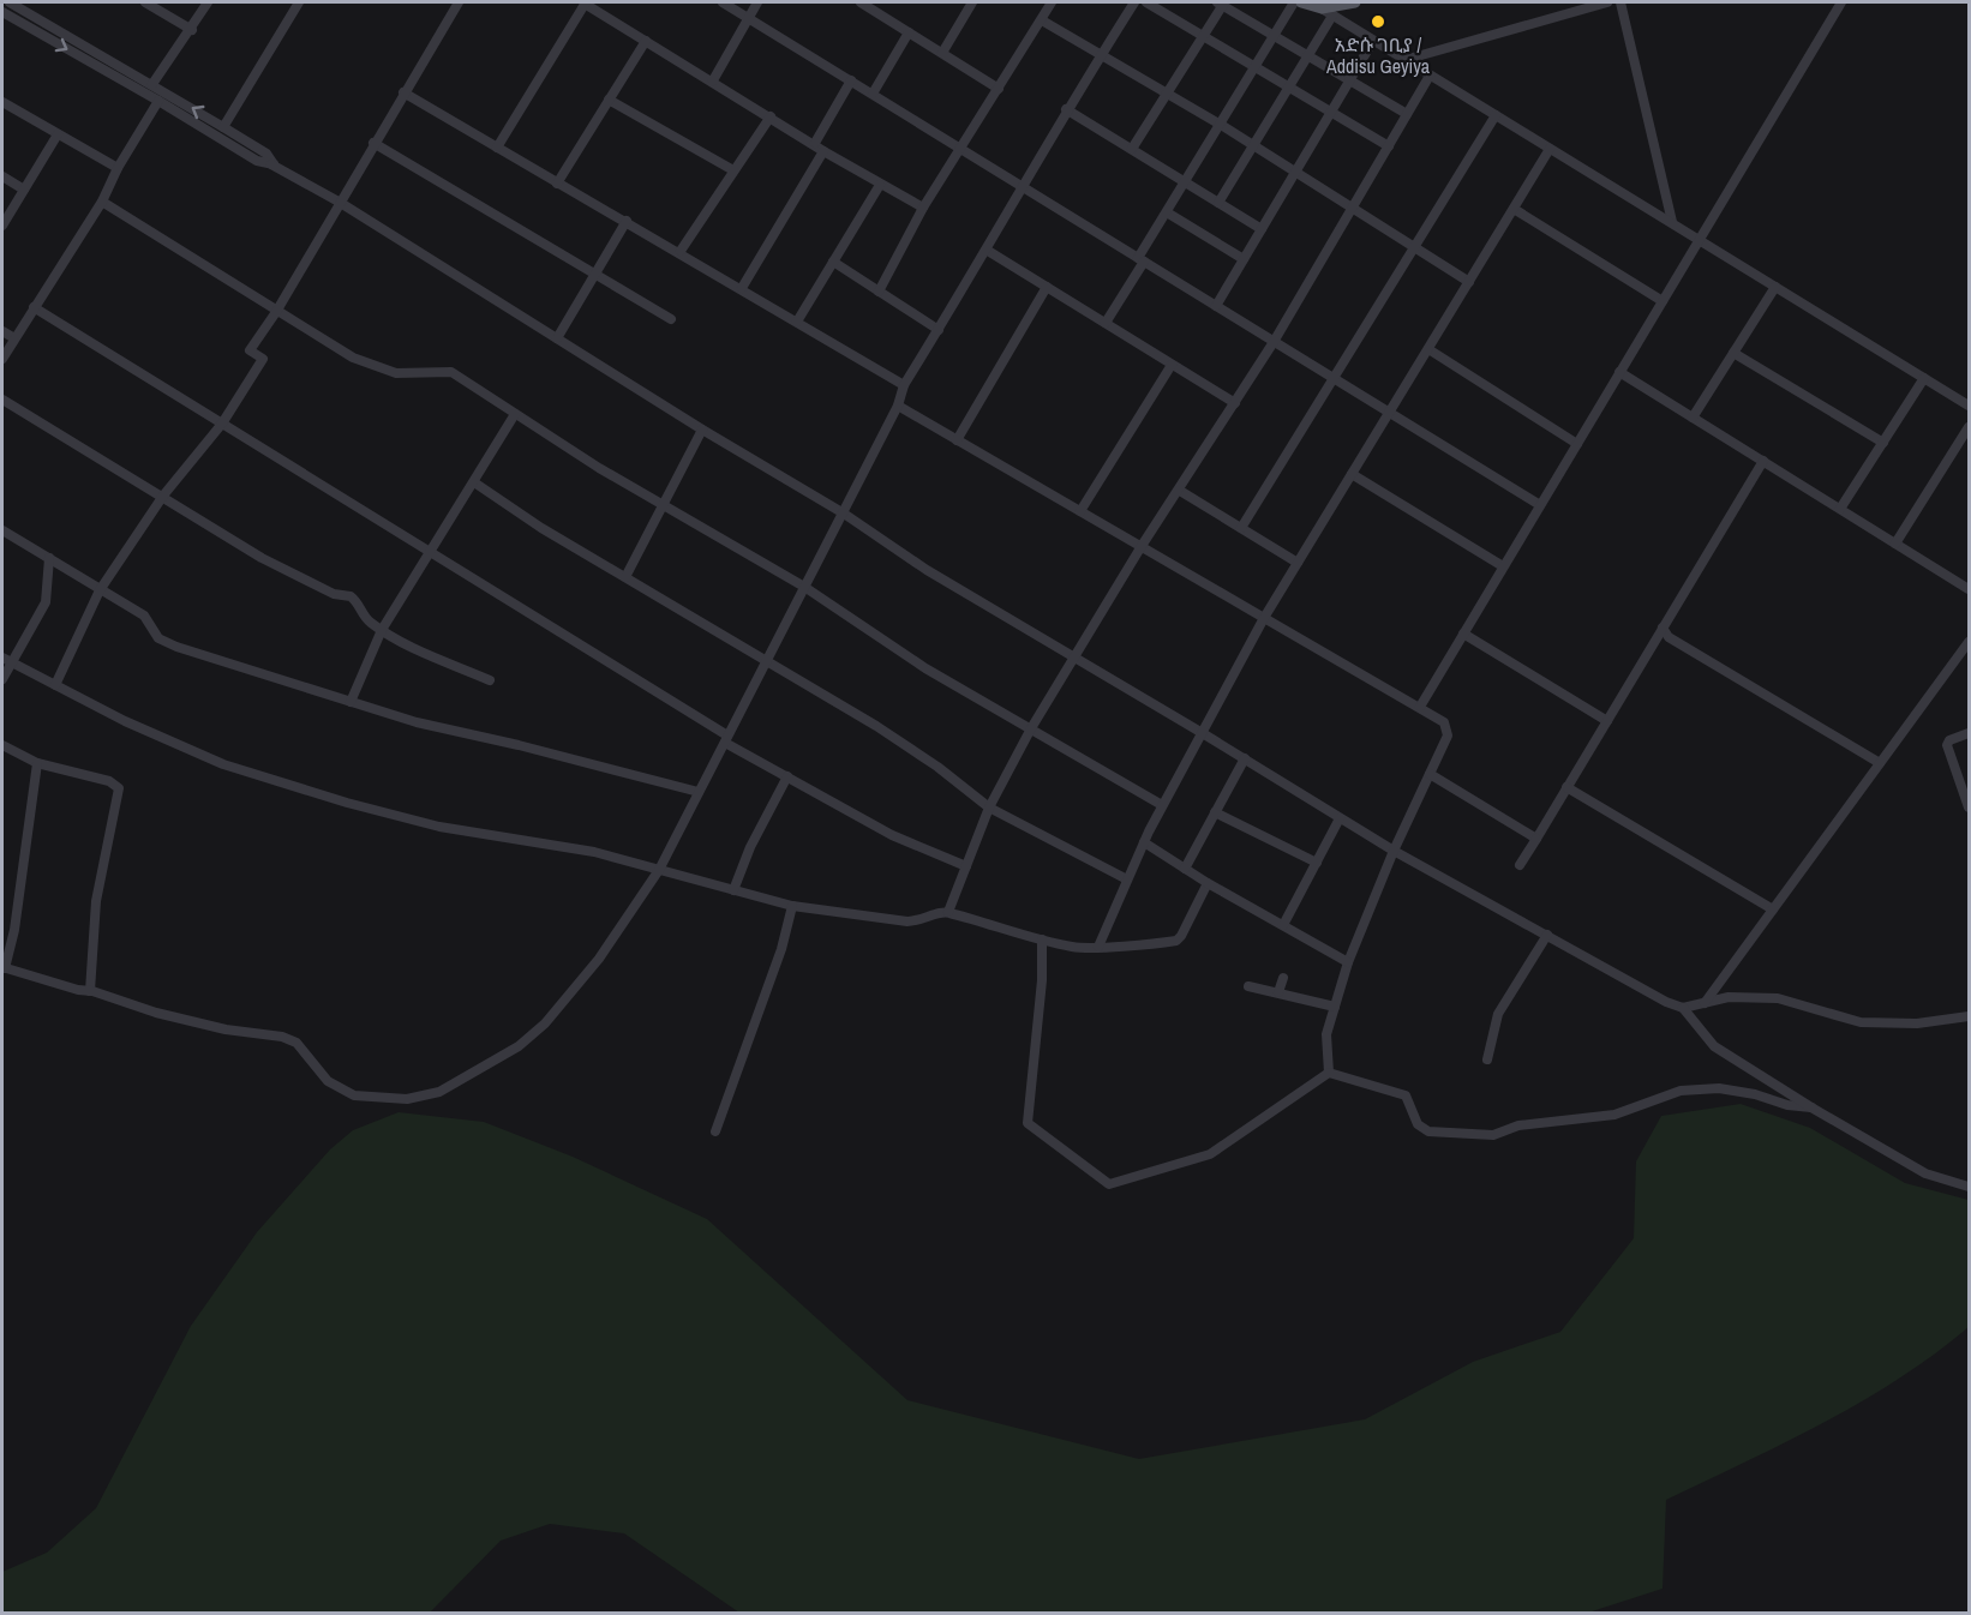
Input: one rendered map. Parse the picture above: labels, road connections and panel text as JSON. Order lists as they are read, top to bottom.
{
  "places": ["አድሱ ገቢያ / Addisu Geyiya"]
}
